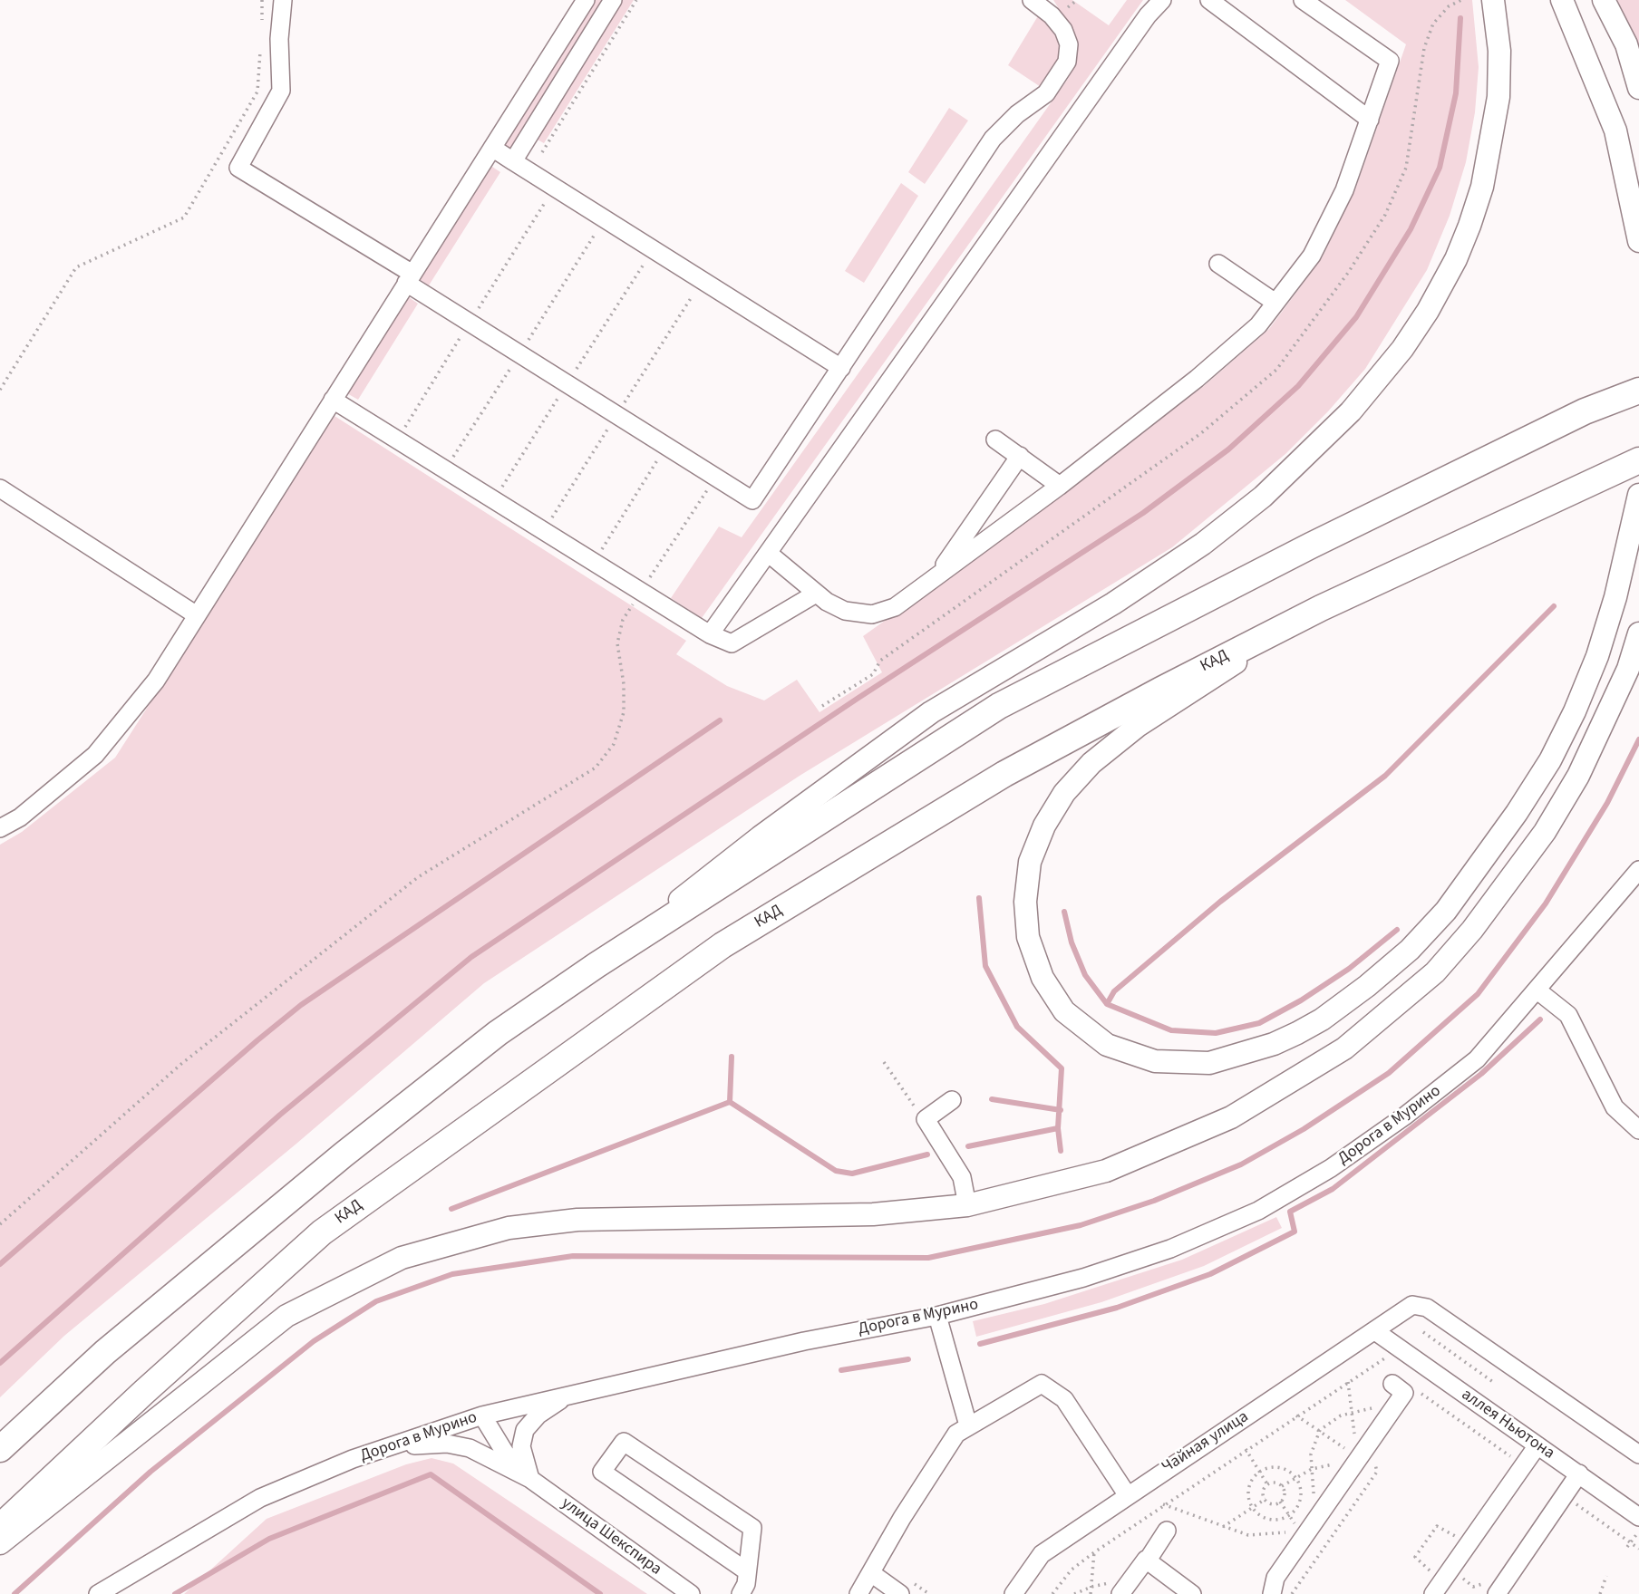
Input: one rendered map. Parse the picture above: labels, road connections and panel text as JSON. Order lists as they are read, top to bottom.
{
  "streets": {
    "highway": ["КАД"],
    "street": [
      "Дорога в Мурино",
      "аллея Ньютона",
      "Чайная улица",
      "улица Шекспира"
    ]
  },
  "crossings": [
    ["аллея Ньютона", "Чайная улица"]
  ]
}
